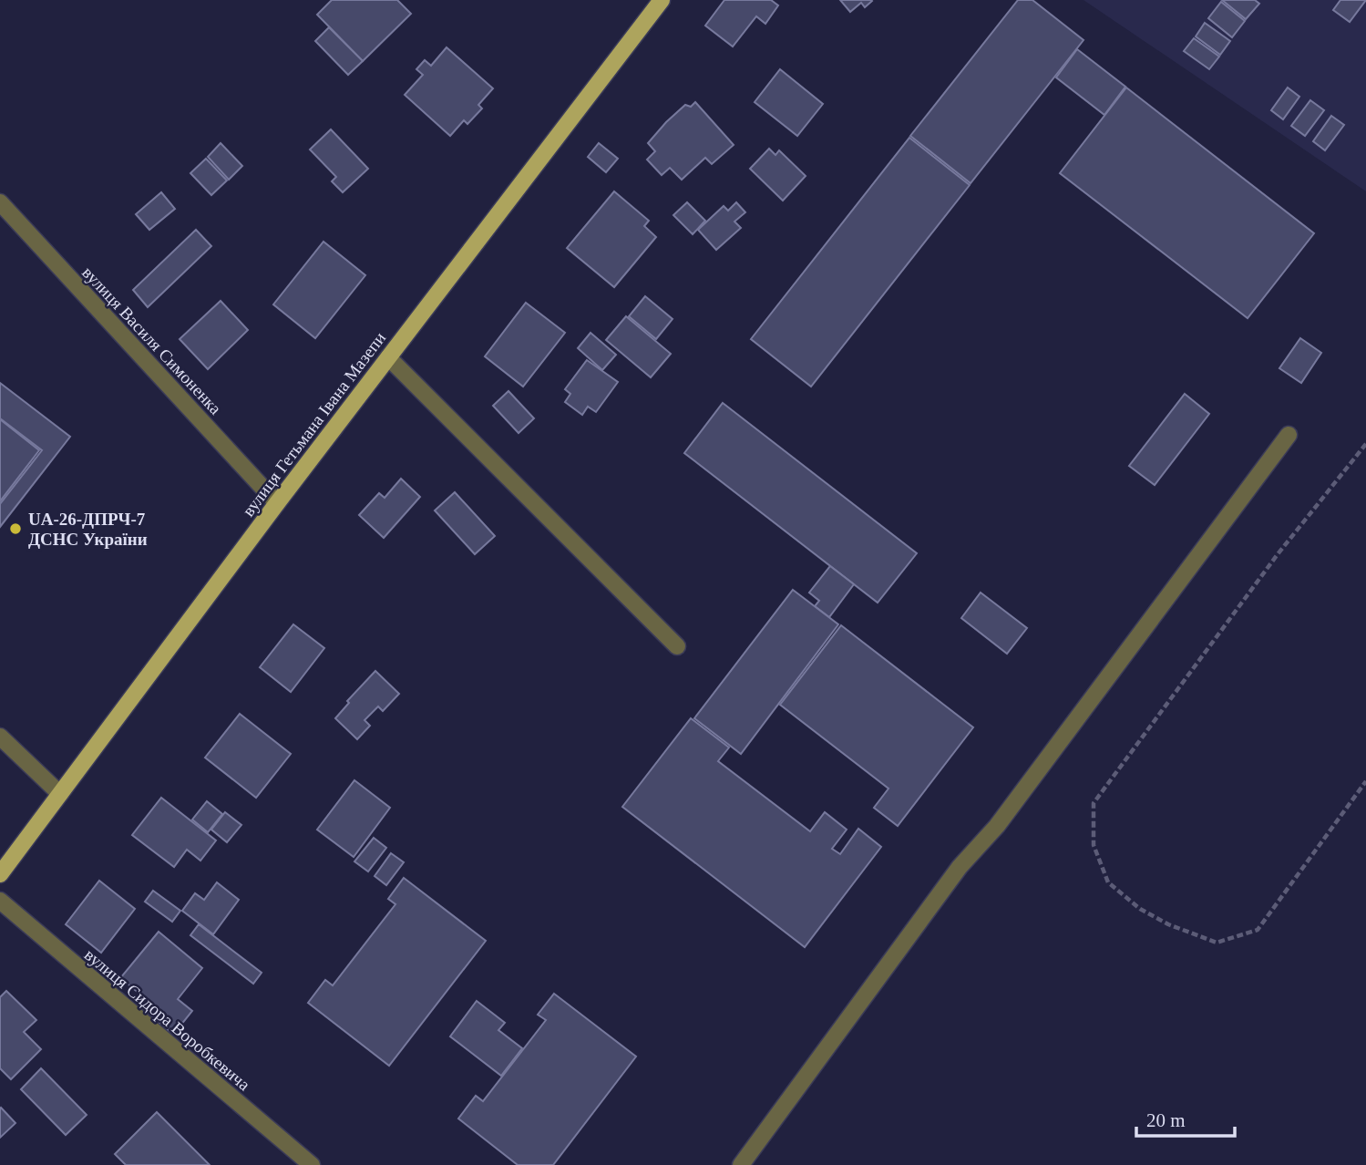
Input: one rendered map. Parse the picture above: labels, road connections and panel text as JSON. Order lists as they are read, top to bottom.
{
  "streets": {
    "main road": ["вулиця Гетьмана Івана Мазепи"],
    "street": ["вулиця Василя Симоненка", "вулиця Сидора Воробкевича"]
  },
  "crossings": [
    ["вулиця Василя Симоненка", "вулиця Гетьмана Івана Мазепи"]
  ],
  "places": ["UA-26-ДПРЧ-7 ДСНС України"],
  "scale_bar": "20 m"
}
